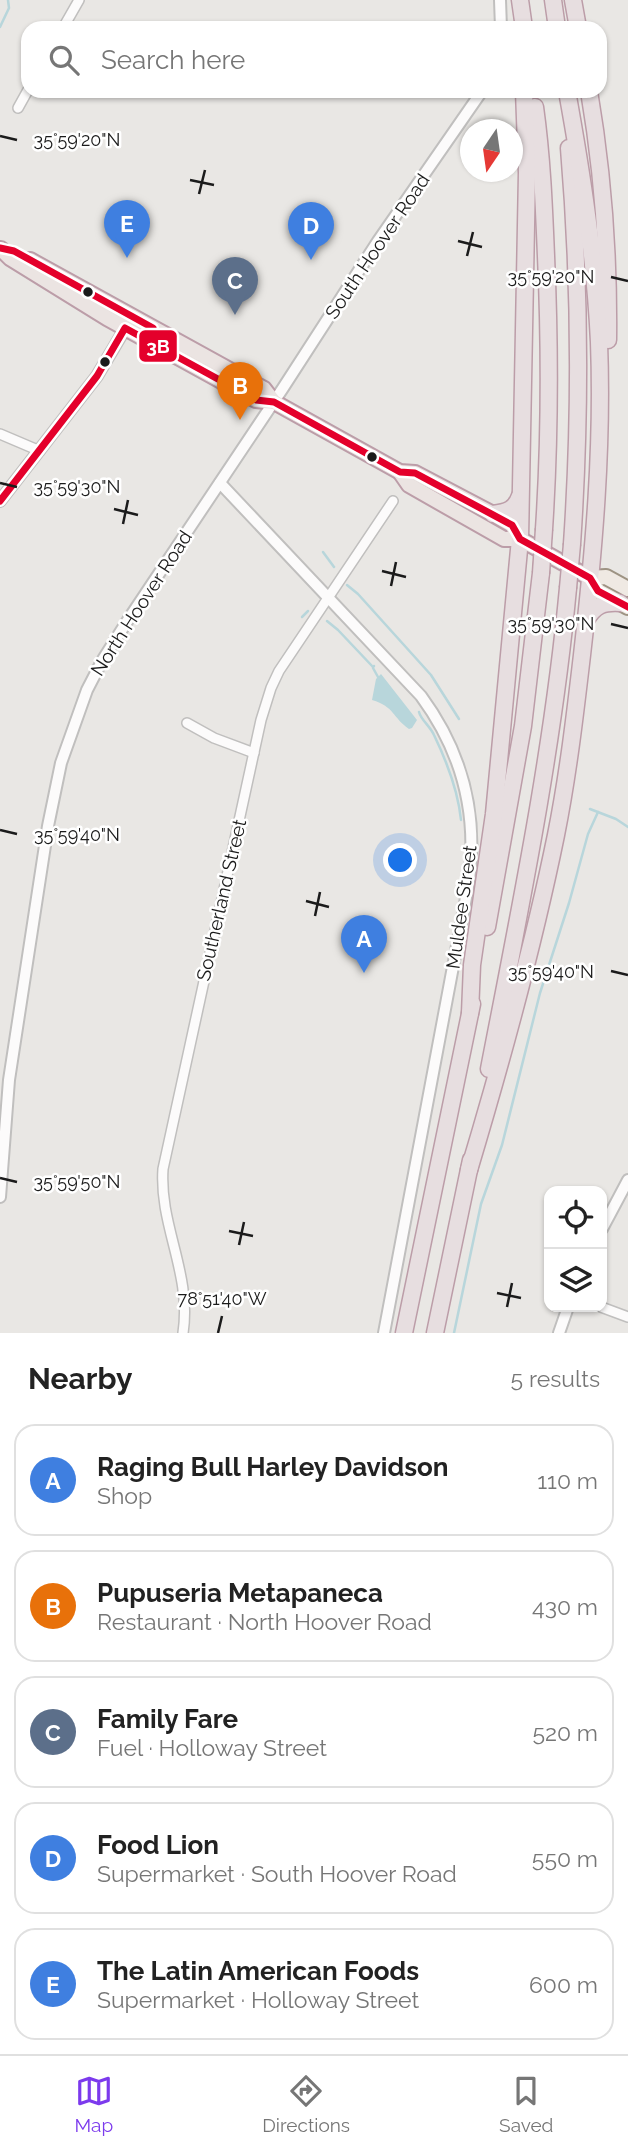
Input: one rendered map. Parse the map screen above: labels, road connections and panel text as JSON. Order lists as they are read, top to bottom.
{
  "streets": {
    "street": [
      "South Hoover Road",
      "North Hoover Road",
      "Southerland Street",
      "Muldee Street"
    ]
  },
  "crossings": [
    ["South Hoover Road", "North Hoover Road"],
    ["North Hoover Road", "Muldee Street"],
    ["Southerland Street", "Muldee Street"]
  ],
  "lines": ["transit line 3B"],
  "north": "bottom",
  "page": {
    "search": "Search here",
    "pins": [
      "E",
      "D",
      "C",
      "B",
      "A"
    ],
    "heading": ["Nearby", "5 results"],
    "list": [
      {
        "mark": "A",
        "name": "Raging Bull Harley Davidson",
        "note": "Shop",
        "value": "110 m"
      },
      {
        "mark": "B",
        "name": "Pupuseria Metapaneca",
        "note": "Restaurant · North Hoover Road",
        "value": "430 m"
      },
      {
        "mark": "C",
        "name": "Family Fare",
        "note": "Fuel · Holloway Street",
        "value": "520 m"
      },
      {
        "mark": "D",
        "name": "Food Lion",
        "note": "Supermarket · South Hoover Road",
        "value": "550 m"
      },
      {
        "mark": "E",
        "name": "The Latin American Foods",
        "note": "Supermarket · Holloway Street",
        "value": "600 m"
      }
    ],
    "nav": ["Map", "Directions", "Saved"]
  },
  "coordinates": [
    "35°59'20\"N",
    "35°59'30\"N",
    "35°59'40\"N",
    "35°59'50\"N",
    "78°51'40\"W"
  ]
}
